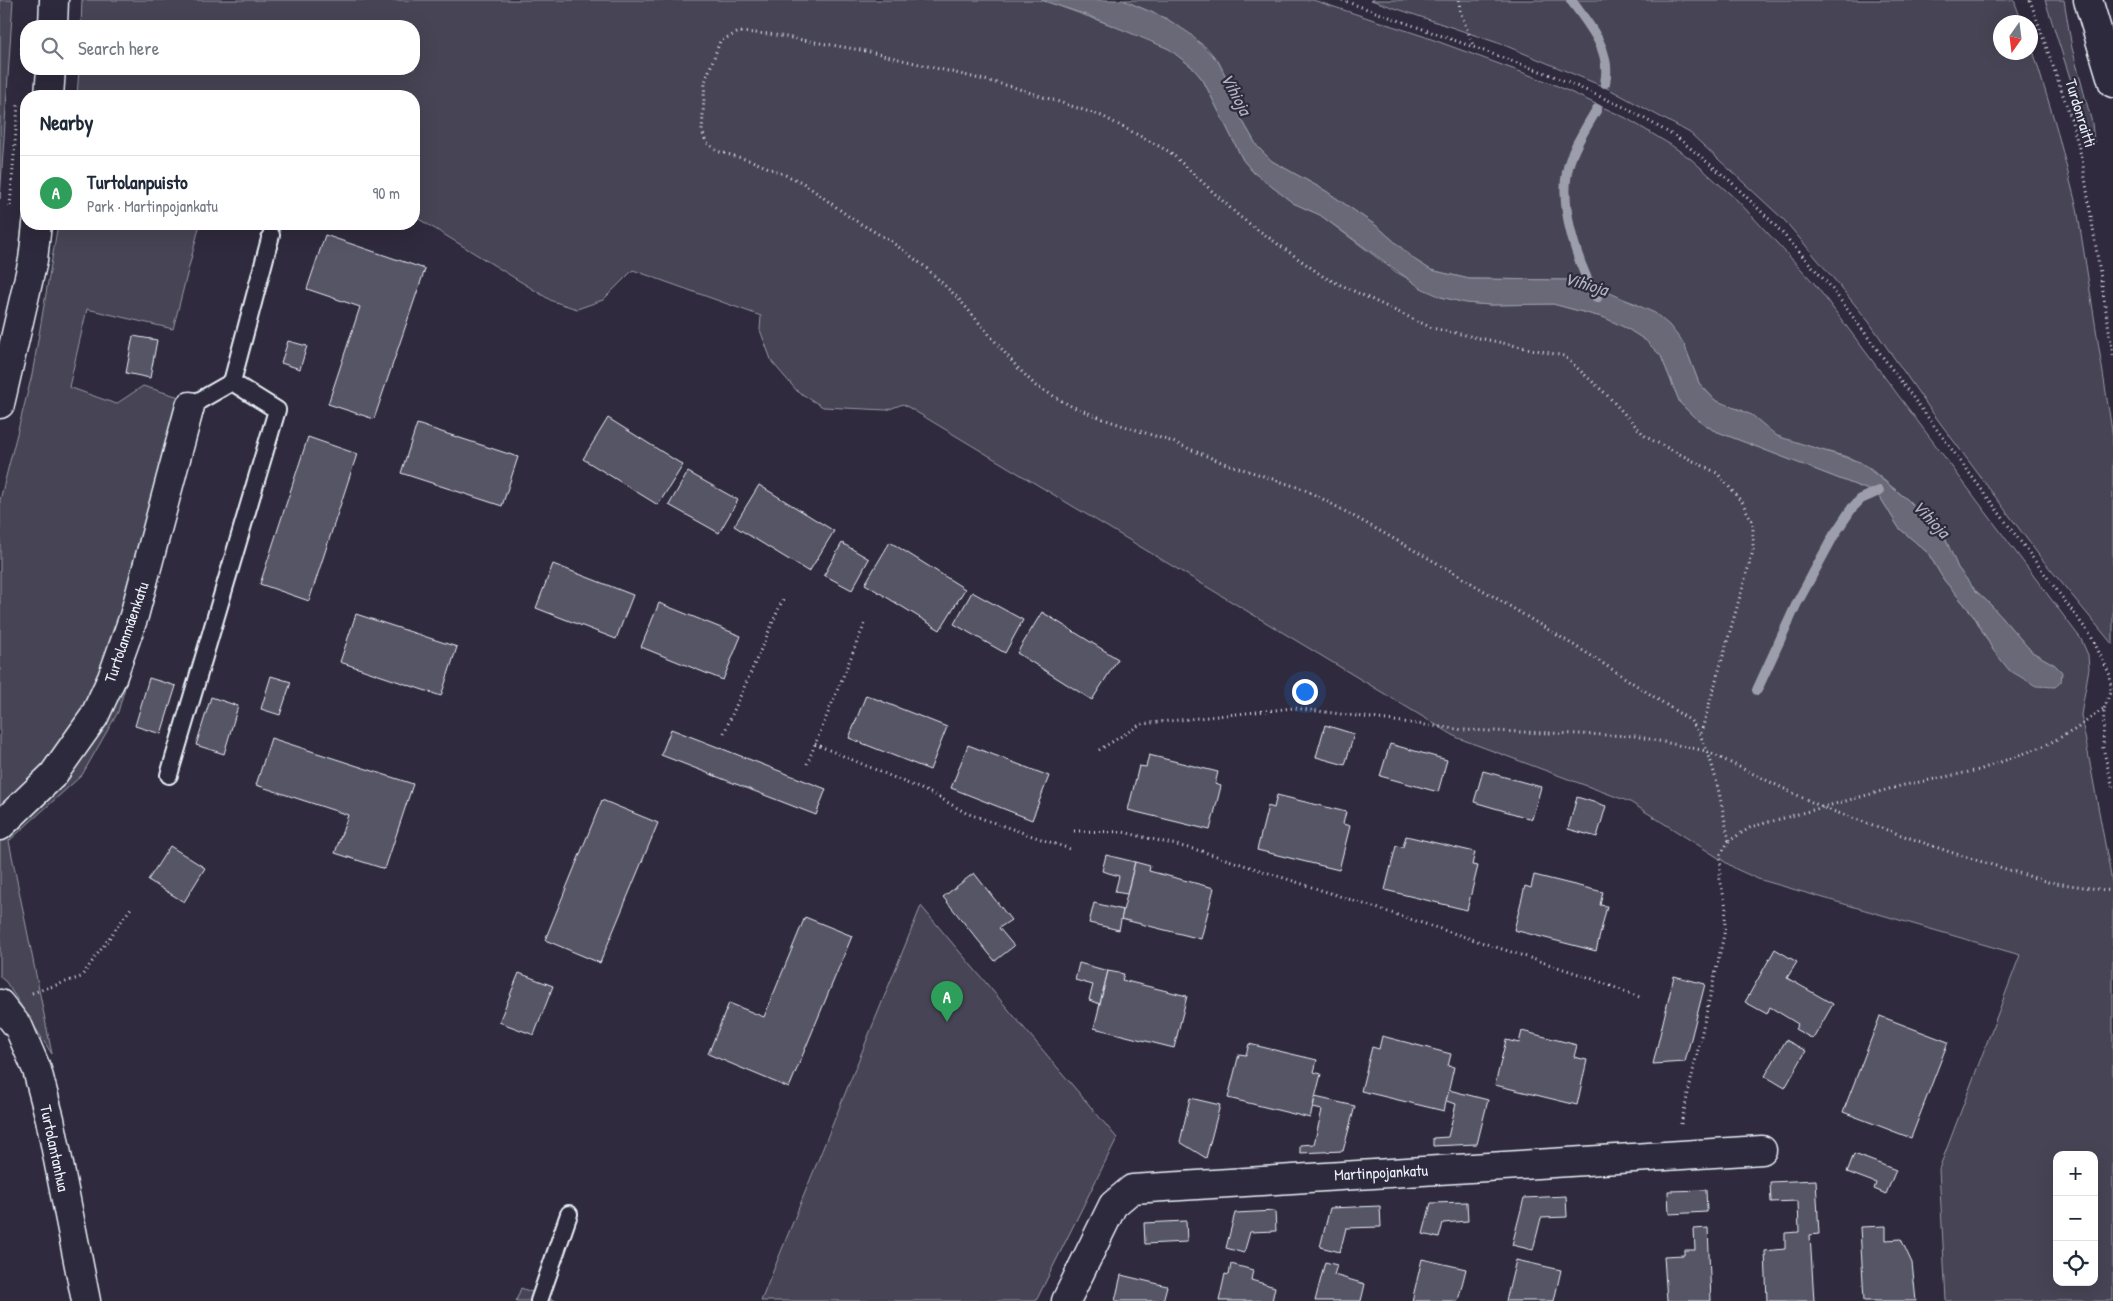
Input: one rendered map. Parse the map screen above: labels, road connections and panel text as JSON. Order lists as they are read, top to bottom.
{
  "streets": {
    "main road": ["Turtolanmäenkatu", "Turtolantanhua", "Martinpojankatu"],
    "path": ["Turdonraitti"]
  },
  "water": ["Vihioja"],
  "north": "bottom",
  "page": {
    "search": "Search here",
    "heading": "Nearby",
    "list": [
      {
        "mark": "A",
        "name": "Turtolanpuisto",
        "note": "Park · Martinpojankatu",
        "value": "90 m"
      }
    ],
    "pins": "A",
    "map_buttons": ["+", "−"]
  }
}
